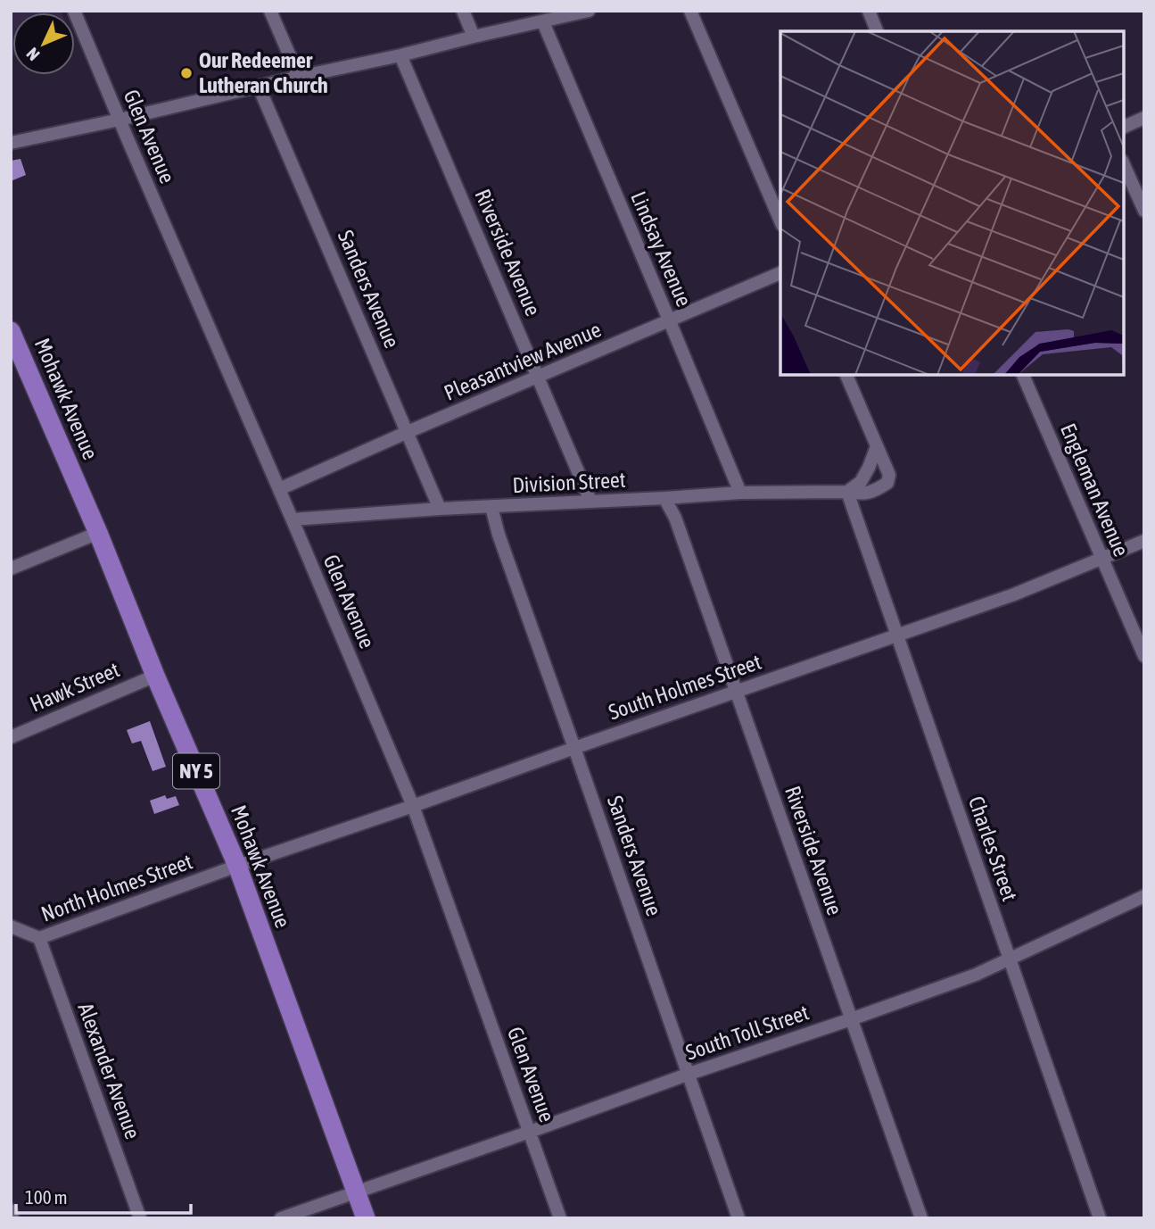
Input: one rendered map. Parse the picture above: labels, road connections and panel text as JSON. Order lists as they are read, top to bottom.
{
  "streets": {
    "main road": ["Mohawk Avenue", "NY 5"],
    "street": [
      "Glen Avenue",
      "Lindsay Avenue",
      "Riverside Avenue",
      "Sanders Avenue",
      "Pleasantview Avenue",
      "Division Street",
      "Engleman Avenue",
      "Hawk Street",
      "South Holmes Street",
      "Charles Street",
      "North Holmes Street",
      "South Toll Street",
      "Alexander Avenue"
    ]
  },
  "crossings": [
    ["Glen Avenue", "Pleasantview Avenue"],
    ["Glen Avenue", "Division Street"],
    ["Glen Avenue", "South Holmes Street"],
    ["Glen Avenue", "South Toll Street"],
    ["Lindsay Avenue", "Pleasantview Avenue"],
    ["Lindsay Avenue", "Division Street"],
    ["Riverside Avenue", "Pleasantview Avenue"],
    ["Riverside Avenue", "Division Street"],
    ["Riverside Avenue", "South Holmes Street"],
    ["Riverside Avenue", "South Toll Street"],
    ["Sanders Avenue", "Pleasantview Avenue"],
    ["Sanders Avenue", "Division Street"],
    ["Sanders Avenue", "South Holmes Street"],
    ["Sanders Avenue", "South Toll Street"],
    ["Mohawk Avenue", "Hawk Street"],
    ["Mohawk Avenue", "South Holmes Street"],
    ["Mohawk Avenue", "North Holmes Street"],
    ["Mohawk Avenue", "South Toll Street"],
    ["Division Street", "Charles Street"],
    ["Engleman Avenue", "South Holmes Street"],
    ["South Holmes Street", "Charles Street"],
    ["South Holmes Street", "North Holmes Street"],
    ["Charles Street", "South Toll Street"],
    ["North Holmes Street", "Alexander Avenue"]
  ],
  "places": ["Our Redeemer Lutheran Church"],
  "scale_bar": "100 m",
  "north": "bottom left"
}
